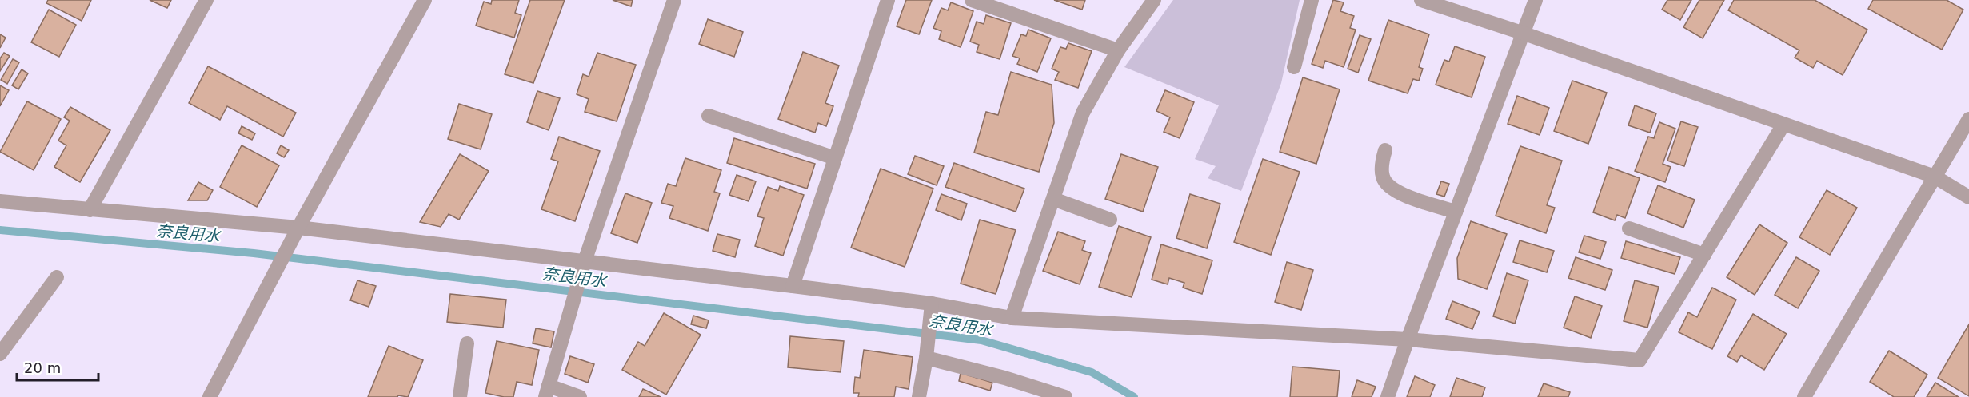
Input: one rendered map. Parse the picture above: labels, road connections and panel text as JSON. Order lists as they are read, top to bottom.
{
  "water": ["奈良用水"],
  "scale_bar": "20 m"
}
